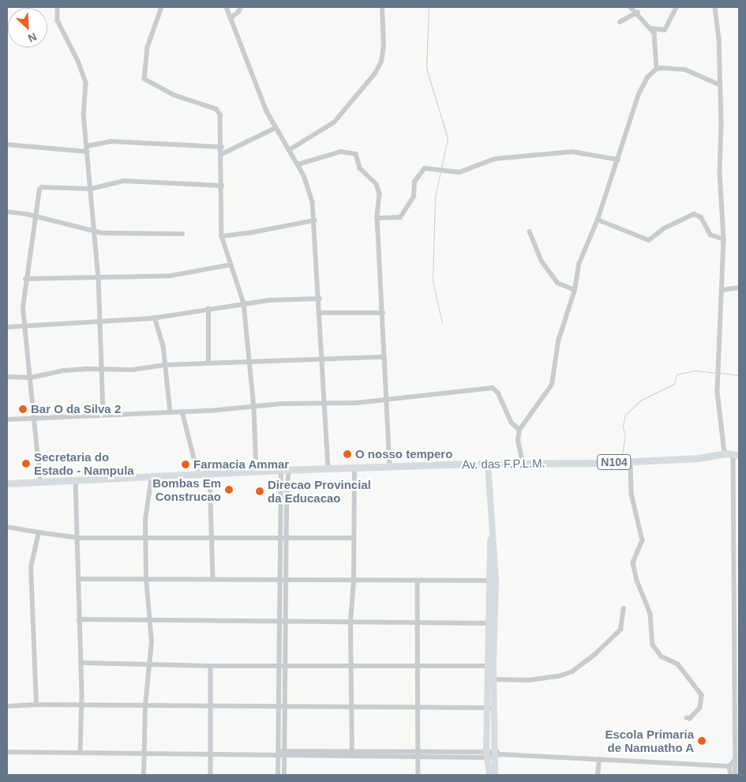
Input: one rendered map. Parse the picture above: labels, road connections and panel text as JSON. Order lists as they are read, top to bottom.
{
  "streets": {
    "main road": ["N104", "Av. das F.P.L.M."]
  },
  "places": [
    "Bar O da Silva 2",
    "O nosso tempero",
    "Secretaria do Estado - Nampula",
    "Farmacia Ammar",
    "Bombas Em Construcao",
    "Direcao Provincial da Educacao",
    "Escola Primaria de Namuatho A"
  ],
  "north": "bottom right"
}
